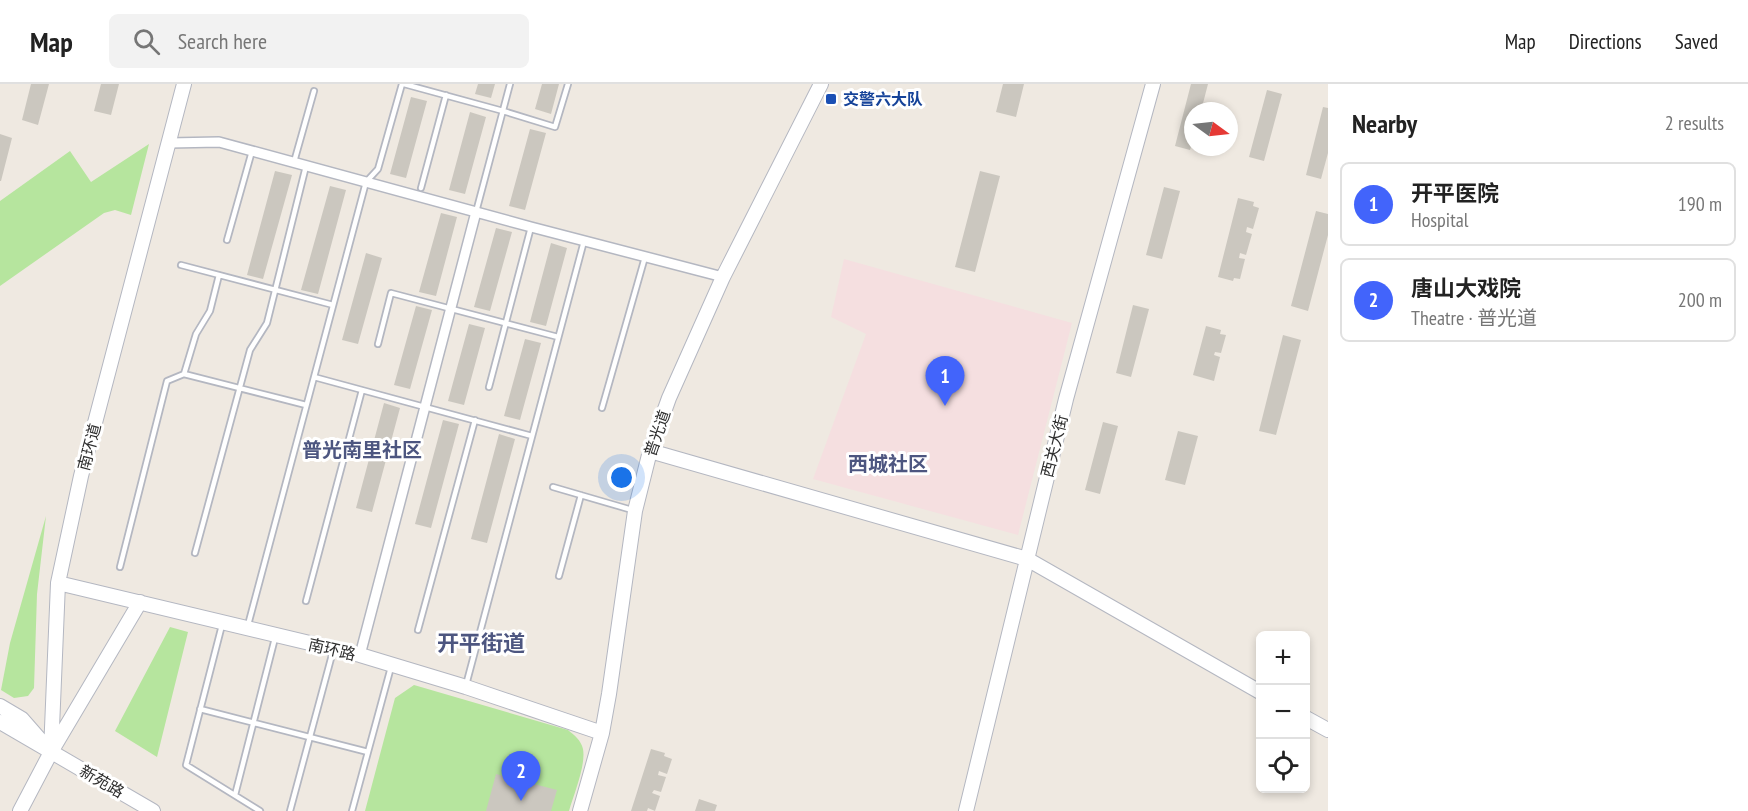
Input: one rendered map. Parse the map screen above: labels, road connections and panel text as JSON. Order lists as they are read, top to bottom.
{
  "streets": {
    "street": [
      "普光道",
      "西关大街",
      "南环道",
      "南环路",
      "新苑路"
    ]
  },
  "crossings": [
    ["普光道", "南环路"],
    ["南环道", "南环路"],
    ["南环道", "新苑路"]
  ],
  "districts": ["普光南里社区", "西城社区", "开平街道"],
  "places": {
    "transit": ["交警六大队"]
  },
  "north": "right",
  "page": {
    "header": "Map",
    "search": "Search here",
    "nav": ["Map", "Directions", "Saved"],
    "heading": ["Nearby", "2 results"],
    "list": [
      {
        "mark": "1",
        "name": "开平医院",
        "note": "Hospital",
        "value": "190 m"
      },
      {
        "mark": "2",
        "name": "唐山大戏院",
        "note": "Theatre · 普光道",
        "value": "200 m"
      }
    ],
    "pins": ["1", "2"],
    "map_buttons": ["+", "−"]
  }
}
